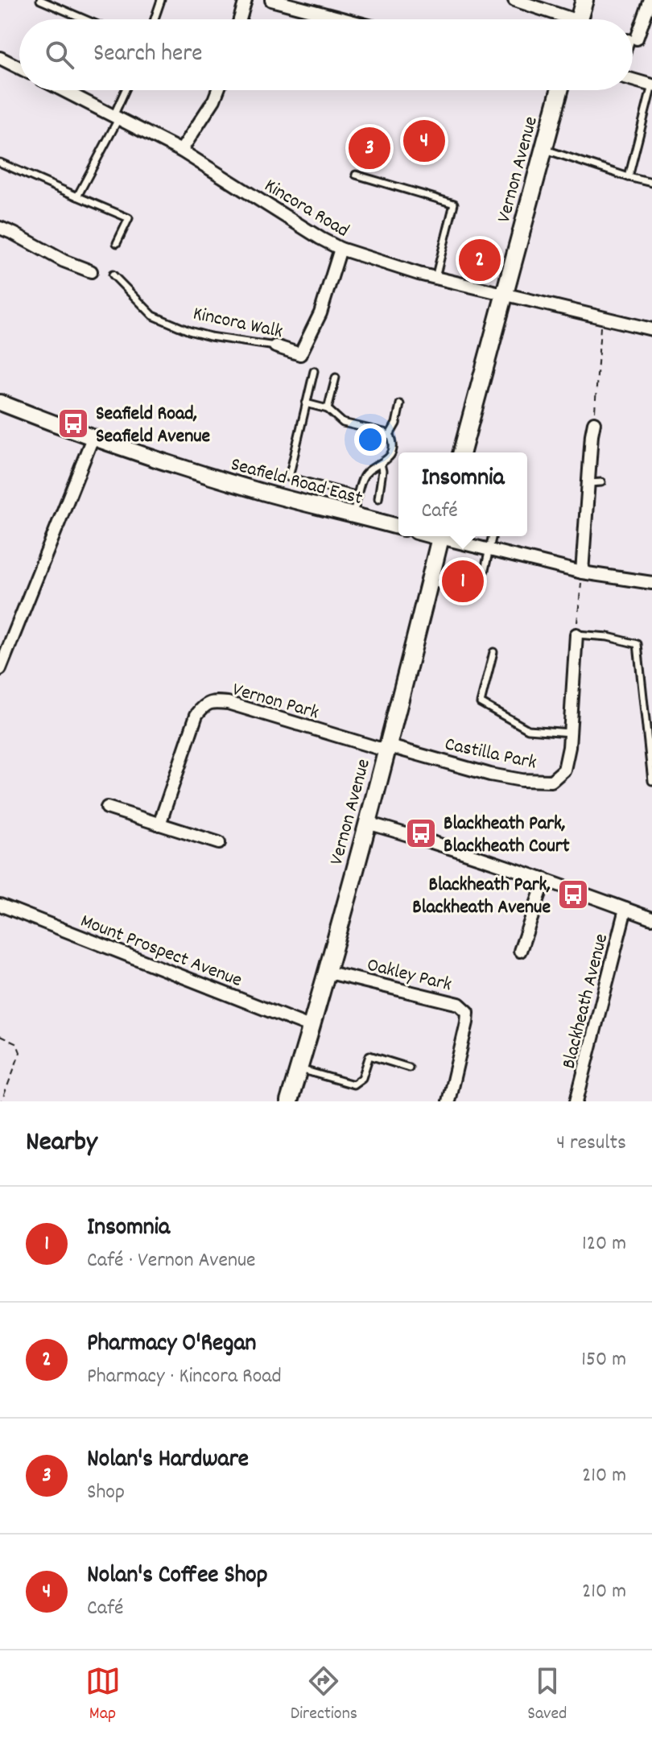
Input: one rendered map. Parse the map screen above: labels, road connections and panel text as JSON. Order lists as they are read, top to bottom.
{
  "streets": {
    "main road": ["Vernon Avenue"],
    "street": [
      "Kincora Road",
      "Kincora Walk",
      "Seafield Road East",
      "Vernon Park",
      "Castilla Park",
      "Mount Prospect Avenue",
      "Oakley Park",
      "Blackheath Avenue"
    ]
  },
  "crossings": [
    ["Vernon Avenue", "Kincora Road"],
    ["Vernon Avenue", "Vernon Park"],
    ["Vernon Avenue", "Castilla Park"],
    ["Vernon Avenue", "Mount Prospect Avenue"],
    ["Vernon Avenue", "Oakley Park"],
    ["Kincora Road", "Kincora Walk"],
    ["Vernon Park", "Castilla Park"]
  ],
  "places": {
    "bus stop": ["Seafield Road, Seafield Avenue", "Blackheath Park, Blackheath Court", "Blackheath Park, Blackheath Avenue"]
  },
  "page": {
    "search": "Search here",
    "pins": [
      "4",
      "3",
      "2",
      "1"
    ],
    "popup": ["Insomnia", "Café"],
    "heading": ["Nearby", "4 results"],
    "list": [
      {
        "mark": "1",
        "name": "Insomnia",
        "note": "Café · Vernon Avenue",
        "value": "120 m"
      },
      {
        "mark": "2",
        "name": "Pharmacy O'Regan",
        "note": "Pharmacy · Kincora Road",
        "value": "150 m"
      },
      {
        "mark": "3",
        "name": "Nolan's Hardware",
        "note": "Shop",
        "value": "210 m"
      },
      {
        "mark": "4",
        "name": "Nolan's Coffee Shop",
        "note": "Café",
        "value": "210 m"
      }
    ],
    "nav": ["Map", "Directions", "Saved"]
  }
}
